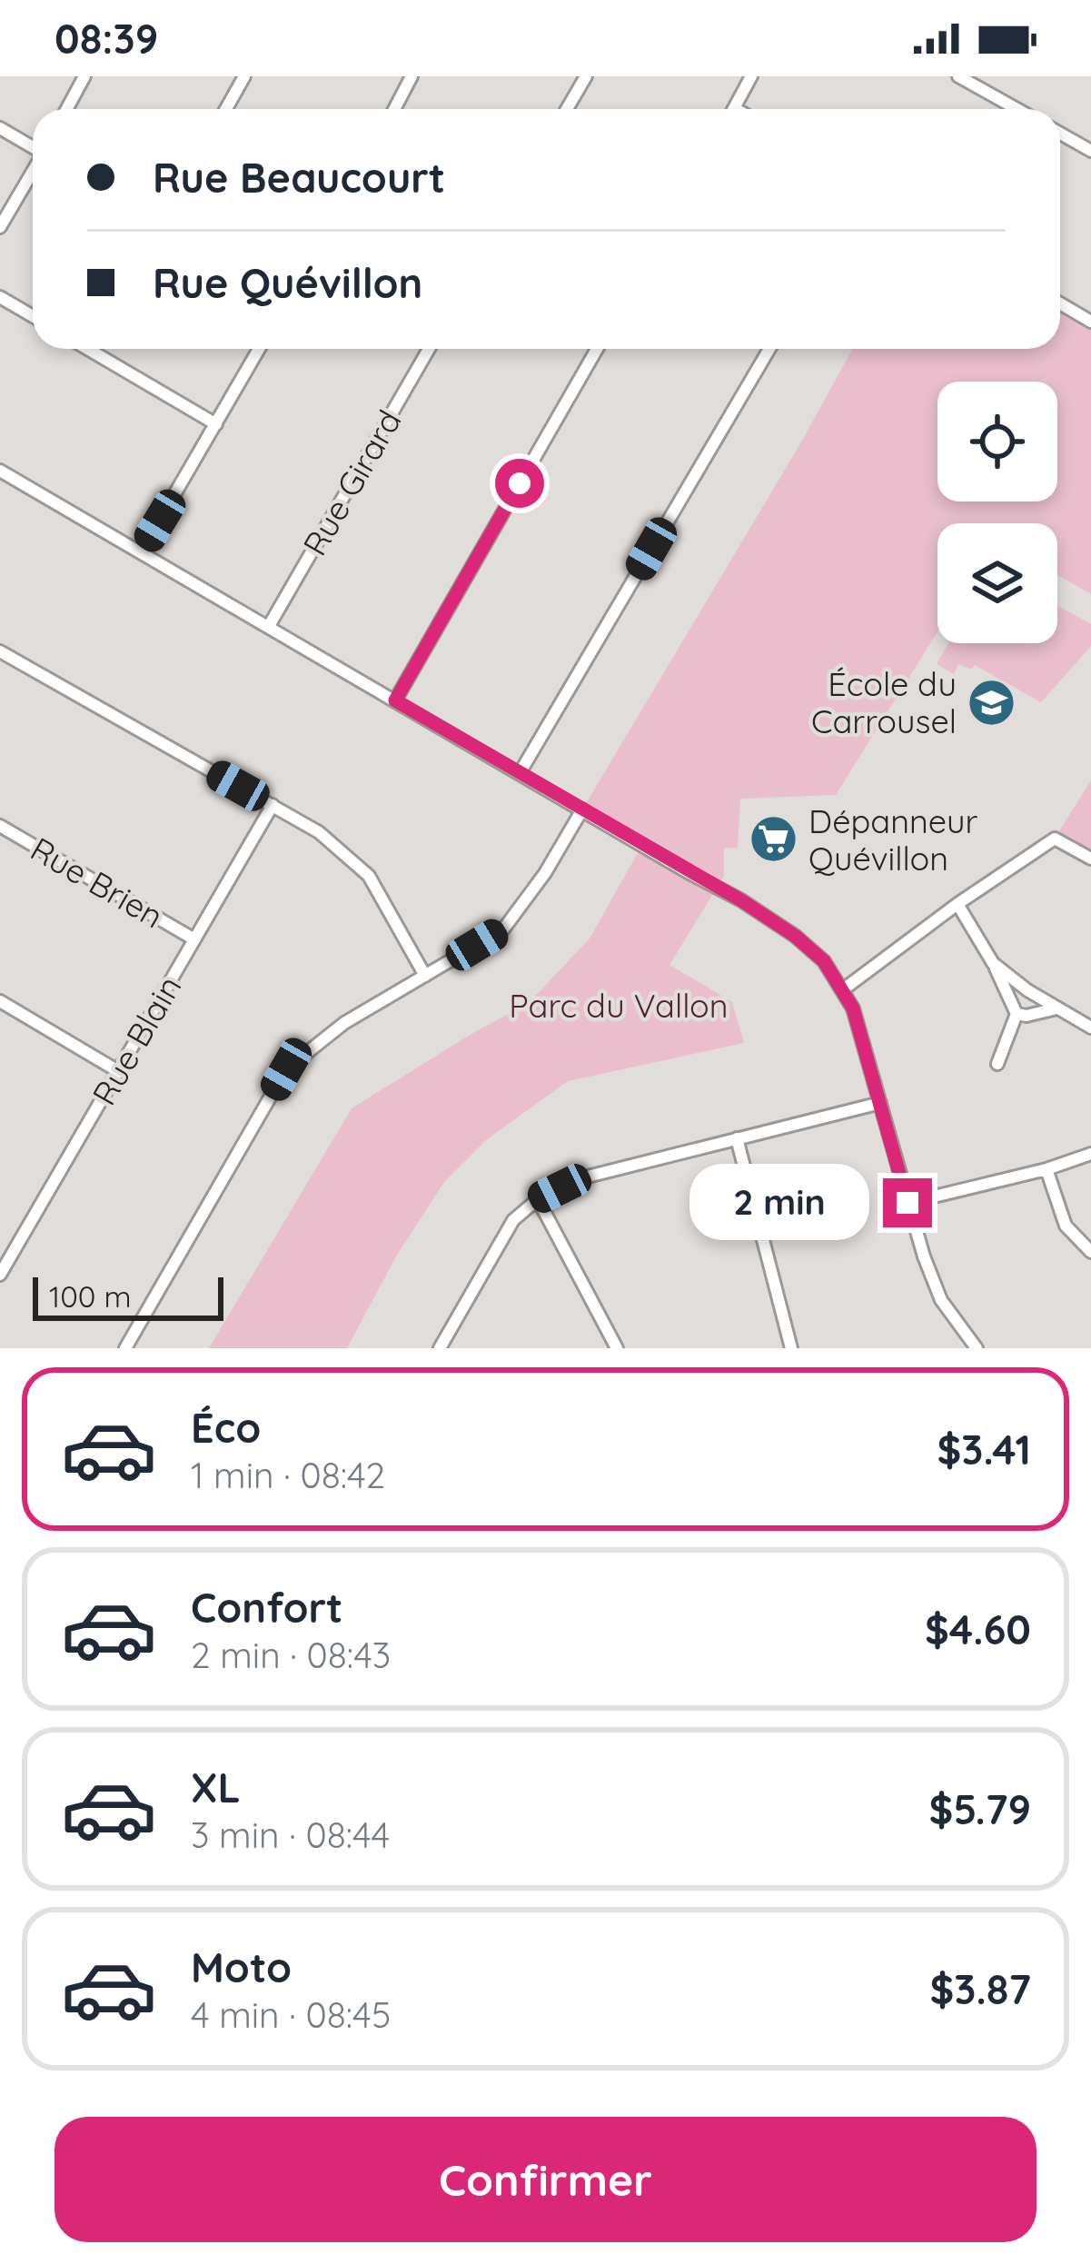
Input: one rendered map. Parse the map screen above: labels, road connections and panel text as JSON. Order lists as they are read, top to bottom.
{
  "streets": {
    "street": ["Rue Girard", "Rue Brien", "Rue Blain"]
  },
  "crossings": [
    ["Rue Brien", "Rue Blain"]
  ],
  "parks": ["Parc du Vallon"],
  "places": {
    "school or university": ["École du Carrousel"],
    "supermarket": ["Dépanneur Quévillon"]
  },
  "scale_bar": "100 m",
  "page": {
    "status": "08:39",
    "banner": ["Rue Beaucourt", "Rue Quévillon"],
    "bubble": "2 min",
    "scale": "100 m",
    "list": [
      {
        "name": "Éco",
        "note": "1 min · 08:42",
        "value": "$3.41"
      },
      {
        "name": "Confort",
        "note": "2 min · 08:43",
        "value": "$4.60"
      },
      {
        "name": "XL",
        "note": "3 min · 08:44",
        "value": "$5.79"
      },
      {
        "name": "Moto",
        "note": "4 min · 08:45",
        "value": "$3.87"
      }
    ],
    "buttons": "Confirmer"
  }
}
